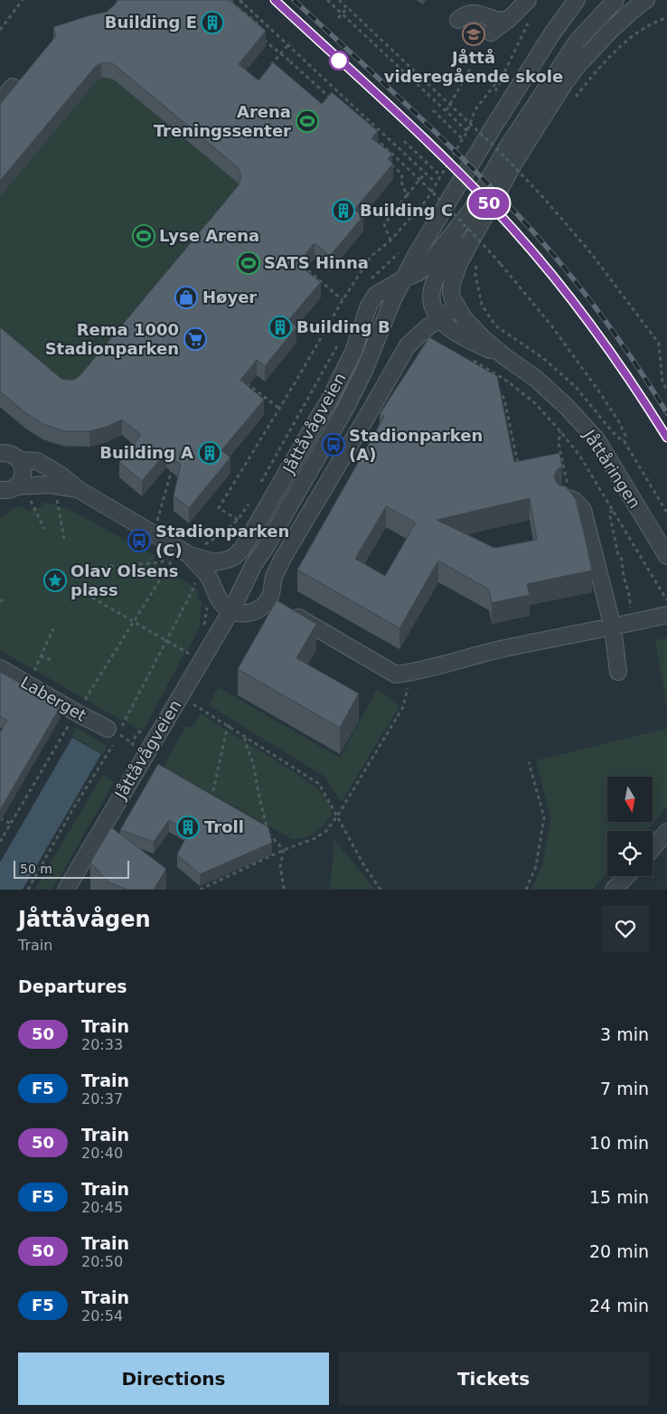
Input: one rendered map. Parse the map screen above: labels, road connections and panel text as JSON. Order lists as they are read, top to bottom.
{
  "streets": {
    "street": ["Jåttåvågveien", "Jåttåringen", "Laberget"]
  },
  "crossings": [
    ["Jåttåvågveien", "Jåttåringen"]
  ],
  "places": {
    "building": [
      "Building E",
      "Building C",
      "Building B",
      "Building A",
      "Troll"
    ],
    "school or university": ["Jåttå videregående skole"],
    "sports": ["Arena Treningssenter", "Lyse Arena", "SATS Hinna"],
    "shop": ["Høyer"],
    "supermarket": ["Rema 1000 Stadionparken"],
    "bus stop": ["Stadionparken (A)", "Stadionparken (C)"],
    "place": ["Olav Olsens plass"]
  },
  "scale_bar": "50 m",
  "north": "bottom",
  "page": {
    "on_map": "50",
    "scale": "50 m",
    "heading": [
      ["Jåttåvågen", "Train"],
      "Departures"
    ],
    "list": [
      {
        "mark": "50",
        "name": "Train",
        "note": "20:33",
        "value": "3 min"
      },
      {
        "mark": "F5",
        "name": "Train",
        "note": "20:37",
        "value": "7 min"
      },
      {
        "mark": "50",
        "name": "Train",
        "note": "20:40",
        "value": "10 min"
      },
      {
        "mark": "F5",
        "name": "Train",
        "note": "20:45",
        "value": "15 min"
      },
      {
        "mark": "50",
        "name": "Train",
        "note": "20:50",
        "value": "20 min"
      },
      {
        "mark": "F5",
        "name": "Train",
        "note": "20:54",
        "value": "24 min"
      }
    ],
    "buttons": ["Directions", "Tickets"]
  }
}
